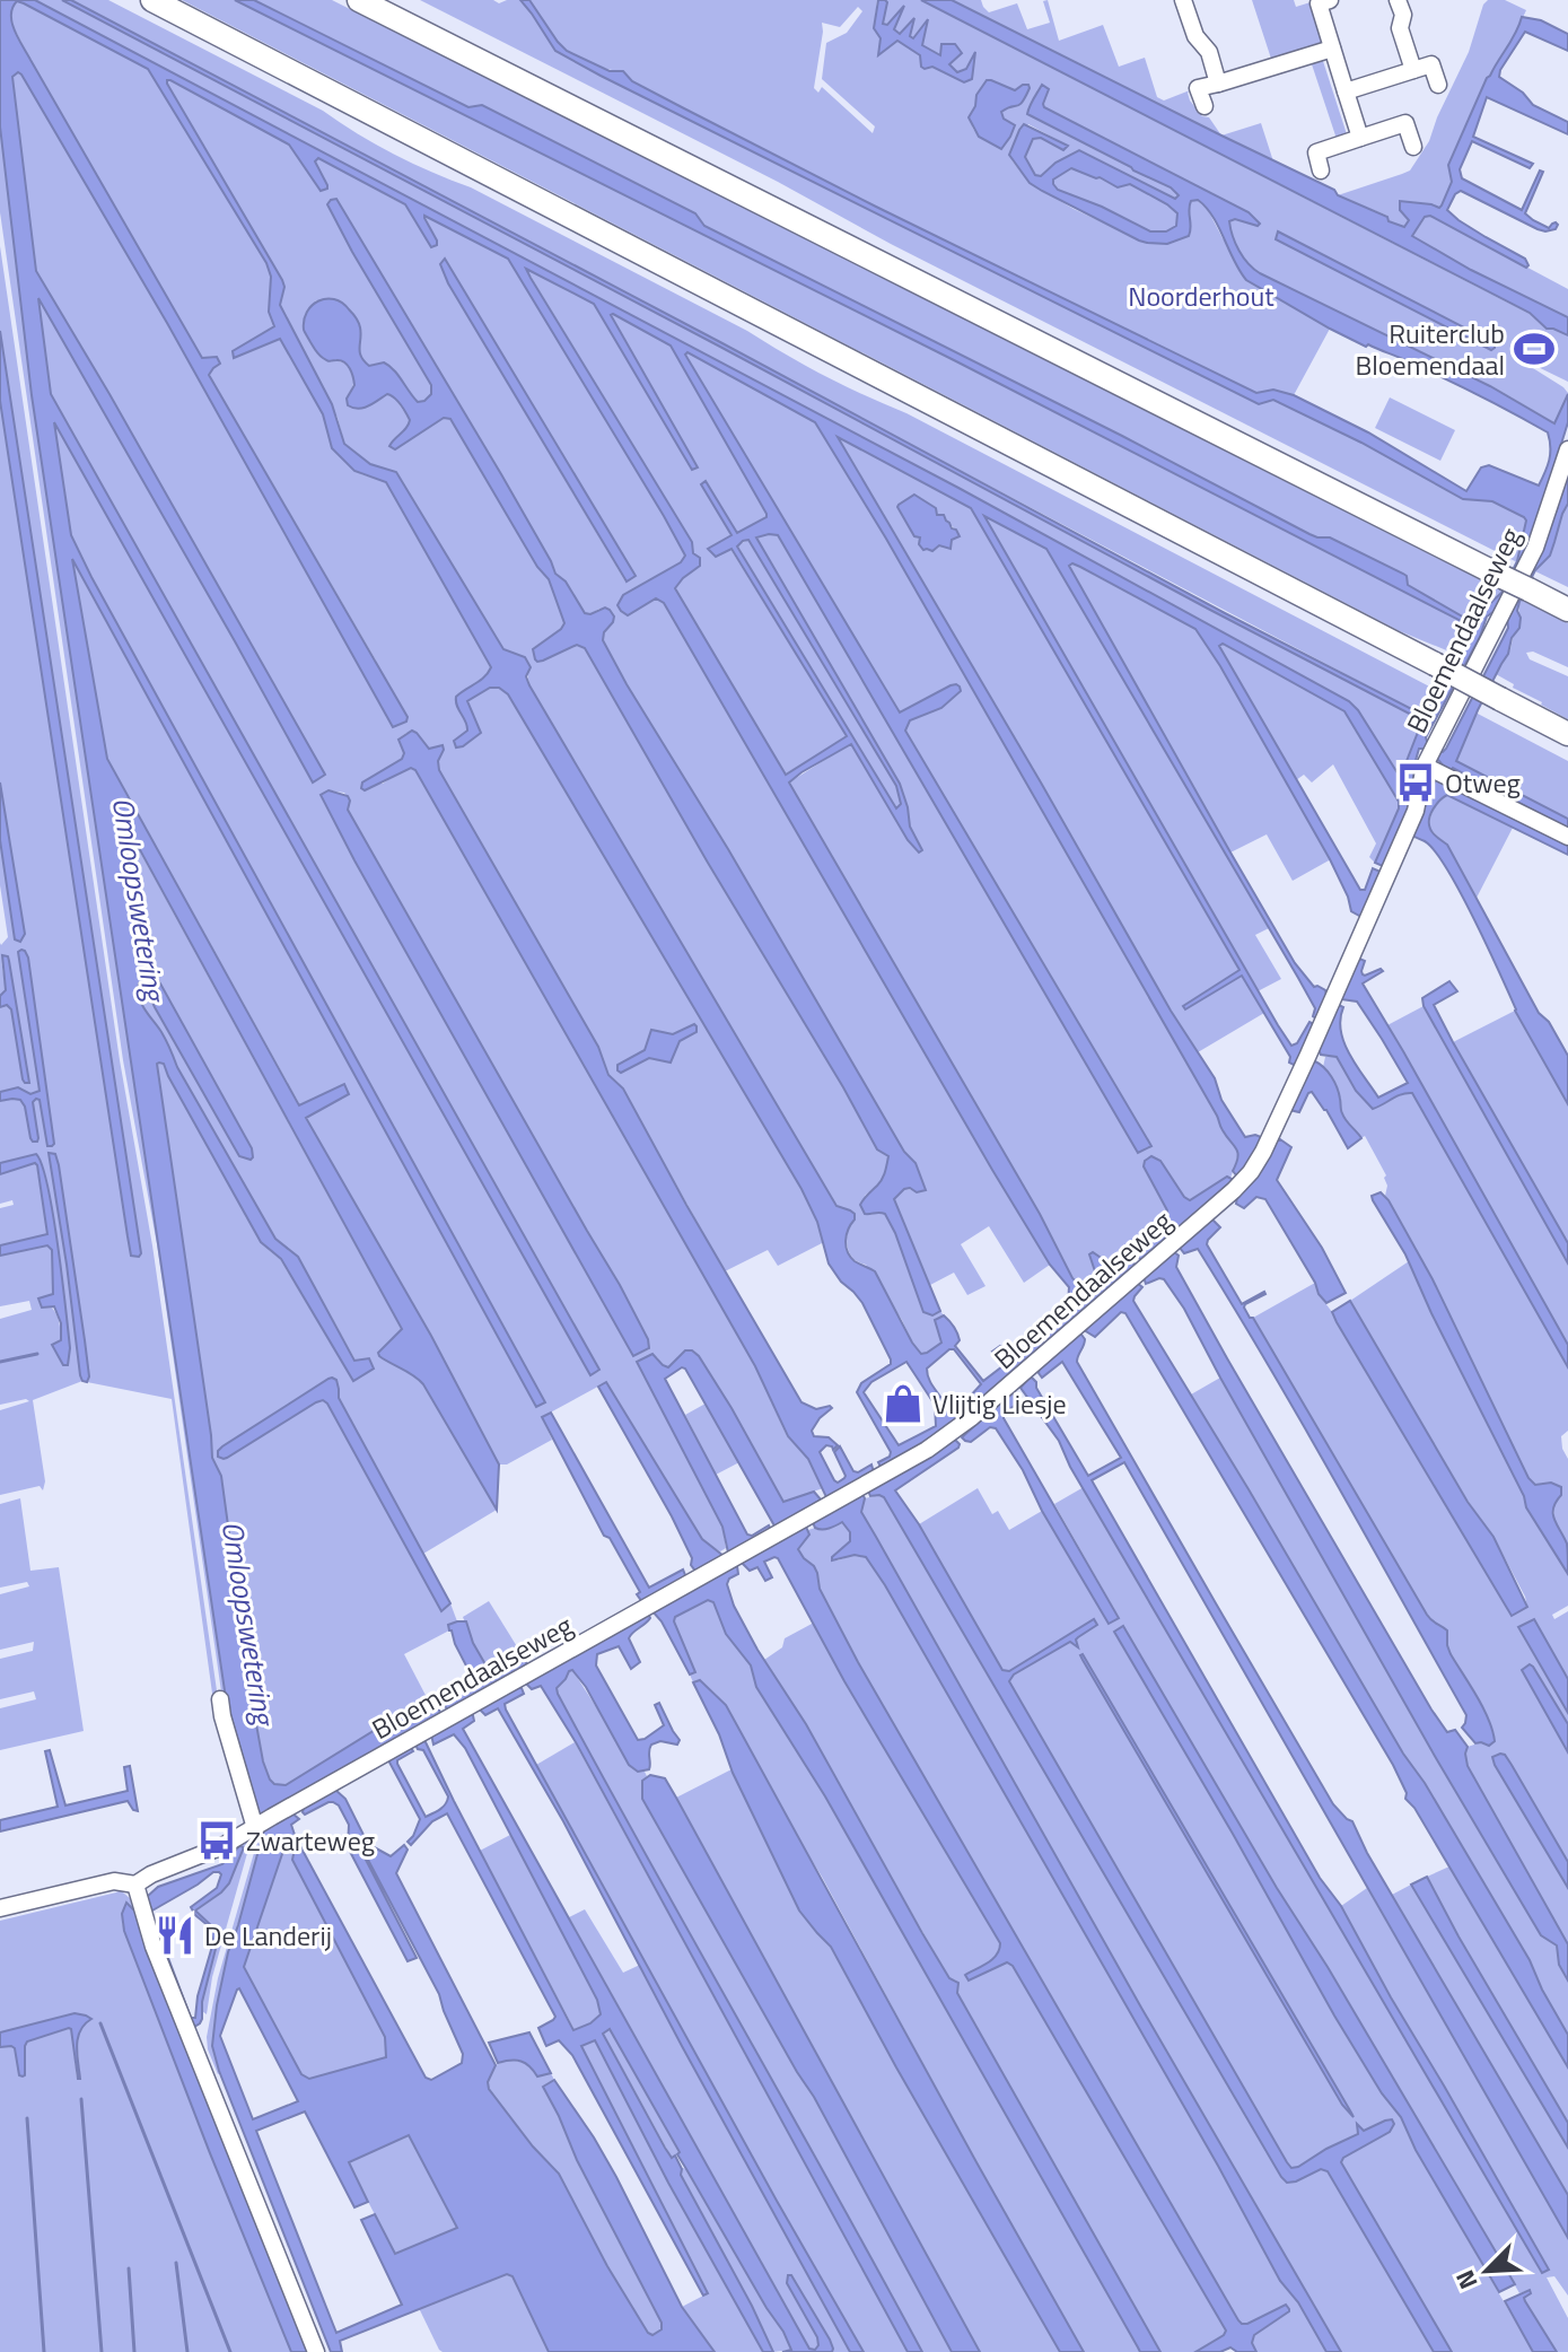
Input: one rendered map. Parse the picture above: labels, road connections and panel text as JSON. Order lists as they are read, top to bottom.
{
  "streets": {
    "street": ["Bloemendaalseweg"]
  },
  "water": ["Omloopswetering"],
  "parks": ["Noorderhout"],
  "places": {
    "sports": ["Ruiterclub Bloemendaal"],
    "bus stop": ["Otweg", "Zwarteweg"],
    "shop": ["Vlijtig Liesje"],
    "restaurant": ["De Landerij"]
  },
  "north": "bottom left"
}
